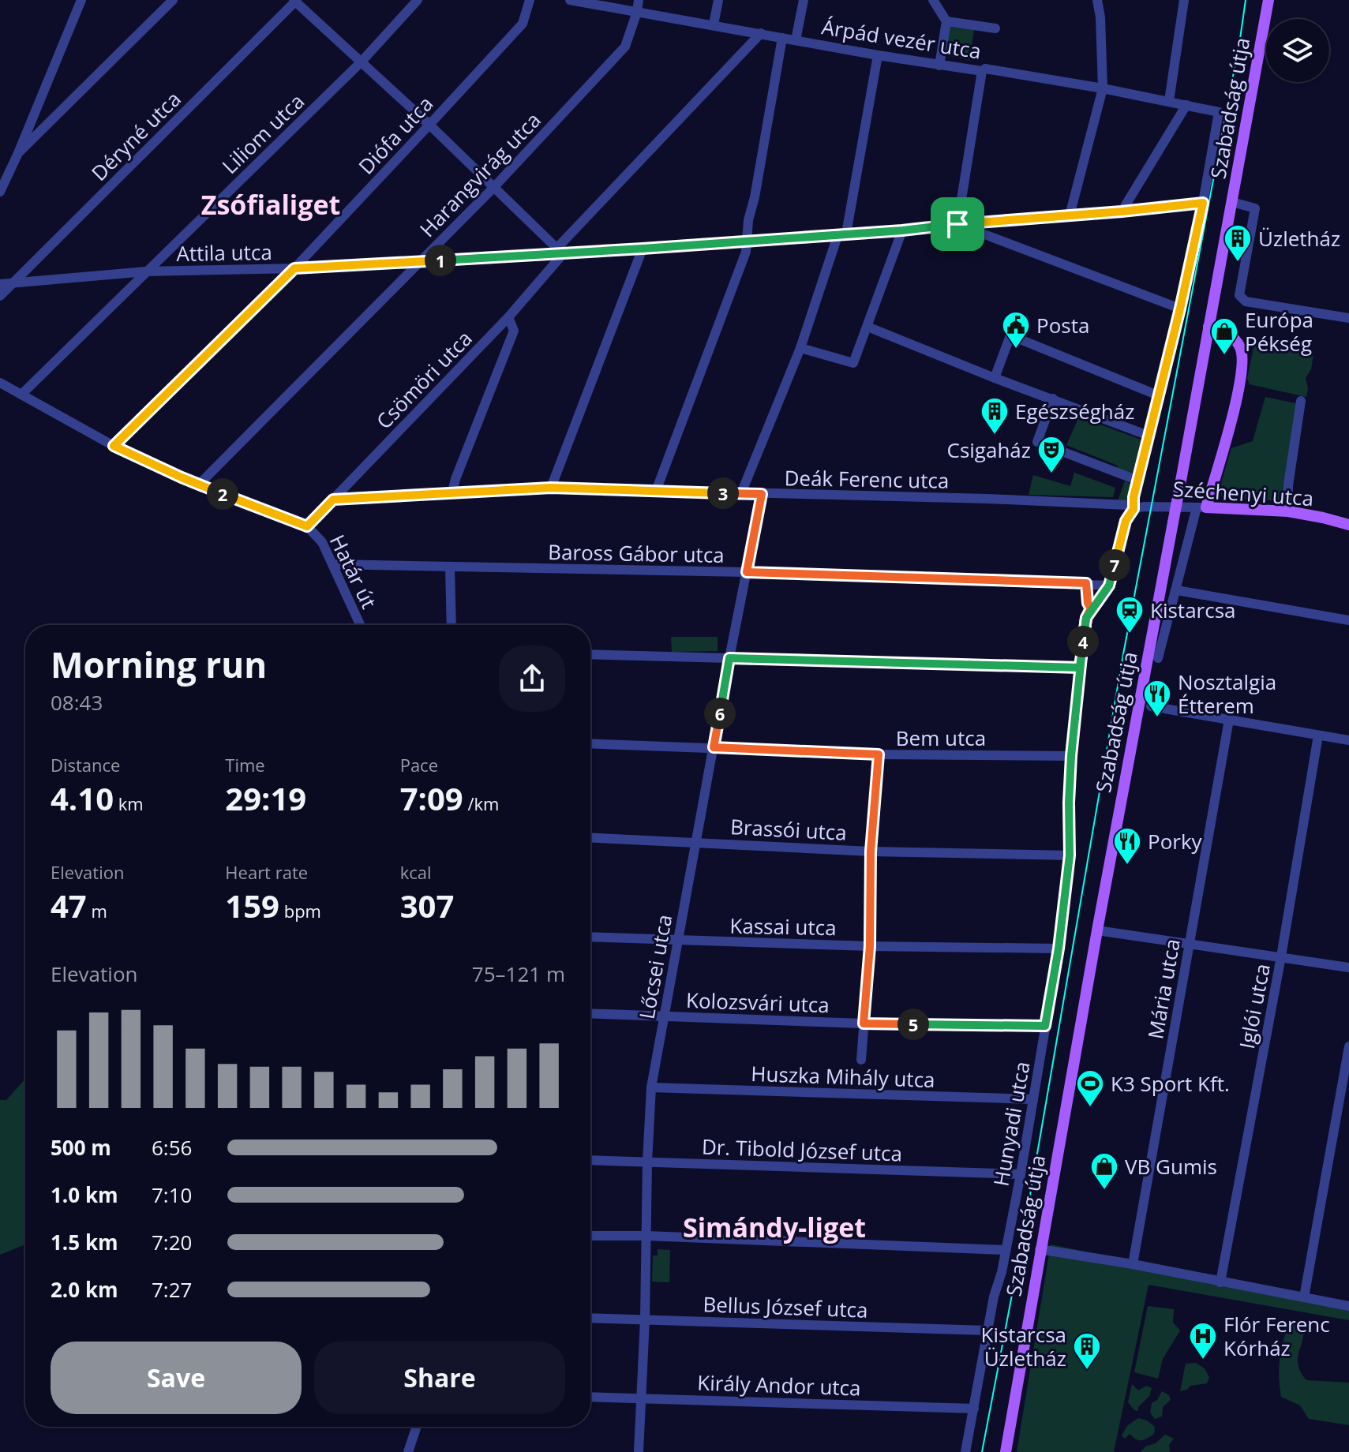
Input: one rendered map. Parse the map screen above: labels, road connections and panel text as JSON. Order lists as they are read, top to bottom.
{
  "streets": {
    "main road": ["Szabadság útja", "Széchenyi utca"],
    "street": [
      "Árpád vezér utca",
      "Liliom utca",
      "Diófa utca",
      "Déryné utca",
      "Harangvirág utca",
      "Attila utca",
      "Csömöri utca",
      "Deák Ferenc utca",
      "Baross Gábor utca",
      "Határ út",
      "Bem utca",
      "Brassói utca",
      "Kassai utca",
      "Lőcsei utca",
      "Mária utca",
      "Kolozsvári utca",
      "Iglói utca",
      "Huszka Mihály utca",
      "Hunyadi utca",
      "Dr. Tibold József utca",
      "Bellus József utca",
      "Király Andor utca"
    ]
  },
  "crossings": [
    ["Árpád vezér utca", "Harangvirág utca"],
    ["Árpád vezér utca", "Csömöri utca"],
    ["Árpád vezér utca", "Hunyadi utca"],
    ["Liliom utca", "Attila utca"],
    ["Liliom utca", "Határ út"],
    ["Diófa utca", "Attila utca"],
    ["Diófa utca", "Határ út"],
    ["Déryné utca", "Attila utca"],
    ["Harangvirág utca", "Attila utca"],
    ["Harangvirág utca", "Határ út"],
    ["Attila utca", "Csömöri utca"],
    ["Attila utca", "Hunyadi utca"],
    ["Csömöri utca", "Deák Ferenc utca"],
    ["Csömöri utca", "Határ út"],
    ["Deák Ferenc utca", "Széchenyi utca"],
    ["Deák Ferenc utca", "Lőcsei utca"],
    ["Deák Ferenc utca", "Hunyadi utca"],
    ["Széchenyi utca", "Hunyadi utca"],
    ["Baross Gábor utca", "Határ út"],
    ["Baross Gábor utca", "Lőcsei utca"],
    ["Baross Gábor utca", "Hunyadi utca"],
    ["Bem utca", "Lőcsei utca"],
    ["Bem utca", "Hunyadi utca"],
    ["Brassói utca", "Lőcsei utca"],
    ["Brassói utca", "Hunyadi utca"],
    ["Kassai utca", "Lőcsei utca"],
    ["Kassai utca", "Hunyadi utca"],
    ["Lőcsei utca", "Kolozsvári utca"],
    ["Lőcsei utca", "Huszka Mihály utca"],
    ["Lőcsei utca", "Dr. Tibold József utca"],
    ["Lőcsei utca", "Bellus József utca"],
    ["Lőcsei utca", "Király Andor utca"],
    ["Kolozsvári utca", "Hunyadi utca"],
    ["Huszka Mihály utca", "Hunyadi utca"],
    ["Hunyadi utca", "Dr. Tibold József utca"],
    ["Hunyadi utca", "Bellus József utca"],
    ["Hunyadi utca", "Király Andor utca"]
  ],
  "districts": ["Zsófialiget", "Simándy-liget"],
  "places": {
    "building": ["Üzletház", "Egészségház", "Kistarcsa Üzletház"],
    "public building": ["Posta"],
    "shop": ["Európa Pékség", "VB Gumis"],
    "theatre": ["Csigaház"],
    "station": ["Kistarcsa"],
    "restaurant": ["Nosztalgia Étterem", "Porky"],
    "sports": ["K3 Sport Kft."],
    "hospital": ["Flór Ferenc Kórház"]
  },
  "page": {
    "pins": [
      "1",
      "3",
      "2",
      "7",
      "4",
      "6",
      "5"
    ],
    "heading": ["Morning run", "08:43"],
    "stats": [
      ["Distance", "4.10 km"],
      ["Time", "29:19"],
      ["Pace", "7:09 /km"],
      ["Elevation", "47 m"],
      ["Heart rate", "159 bpm"],
      ["kcal", "307"]
    ],
    "chart": ["Elevation", "75–121 m"],
    "list": [
      {
        "name": "500 m",
        "note": "6:56"
      },
      {
        "name": "1.0 km",
        "note": "7:10"
      },
      {
        "name": "1.5 km",
        "note": "7:20"
      },
      {
        "name": "2.0 km",
        "note": "7:27"
      }
    ],
    "buttons": ["Save", "Share"]
  }
}
